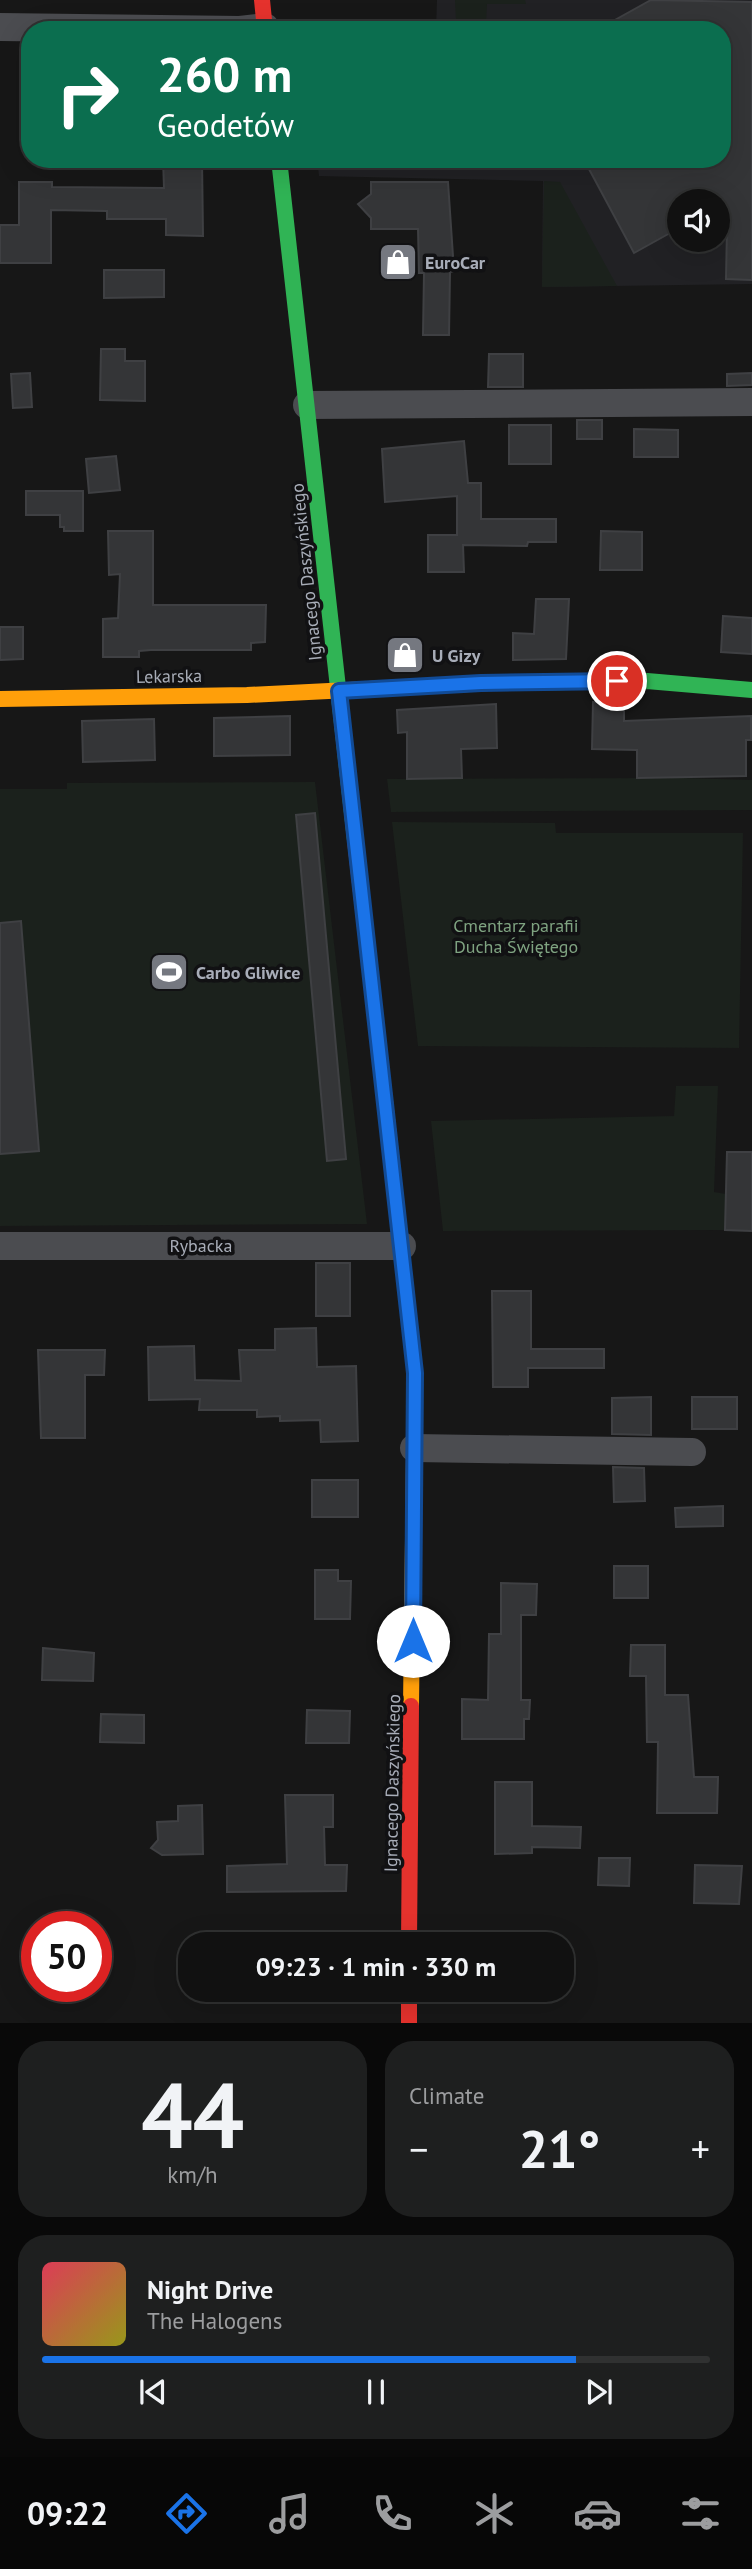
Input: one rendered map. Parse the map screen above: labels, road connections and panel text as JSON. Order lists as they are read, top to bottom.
{
  "streets": {
    "main road": ["Ignacego Daszyńskiego", "Lekarska"],
    "street": ["Rybacka"]
  },
  "crossings": [
    ["Ignacego Daszyńskiego", "Lekarska"],
    ["Ignacego Daszyńskiego", "Rybacka"]
  ],
  "parks": ["Cmentarz parafii Ducha Świętego"],
  "places": {
    "shop": ["EuroCar", "U Gizy"],
    "sports": ["Carbo Gliwice"]
  },
  "page": {
    "turn": ["260 m", "Geodetów"],
    "limit": "50",
    "trip": "09:23 · 1 min · 330 m",
    "tile": [
      ["44", "km/h"],
      "Climate"
    ],
    "heat": ["−", "21°", "+"],
    "song": ["Night Drive", "The Halogens"],
    "tabs": "09:22"
  }
}
